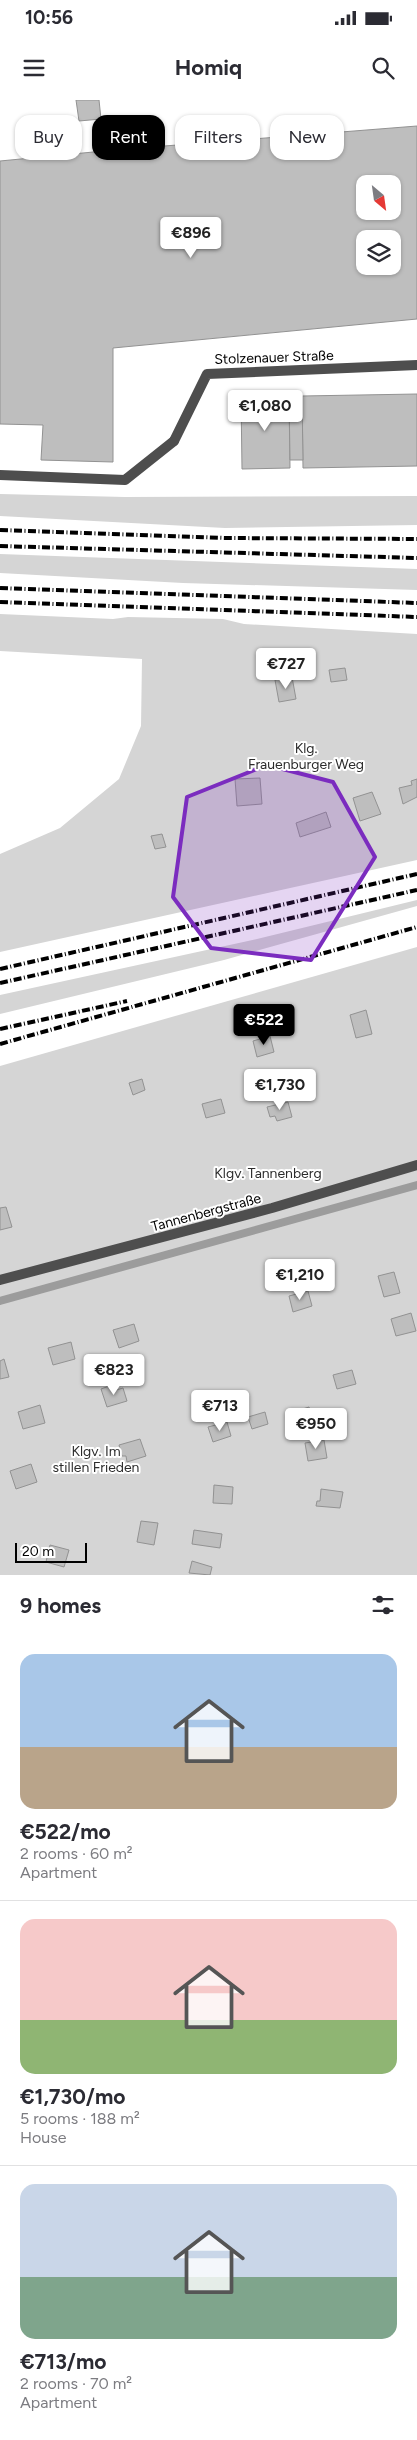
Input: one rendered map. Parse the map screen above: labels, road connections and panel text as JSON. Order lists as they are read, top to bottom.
{
  "streets": {
    "street": ["Stolzenauer Straße", "Tannenbergstraße"]
  },
  "parks": ["Klg. Frauenburger Weg", "Klgv. Tannenberg", "Klgv. Im stillen Frieden"],
  "scale_bar": "20 m",
  "north": "bottom right",
  "page": {
    "status": "10:56",
    "header": "Homiq",
    "chip": [
      "Buy",
      "Rent",
      "Filters",
      "New"
    ],
    "price": [
      "€896",
      "€1,080",
      "€727",
      "€522",
      "€1,730",
      "€1,210",
      "€823",
      "€713",
      "€950"
    ],
    "scale": "20 m",
    "heading": "9 homes",
    "list": [
      {
        "name": "€522/mo",
        "note": "2 rooms · 60 m² · Apartment"
      },
      {
        "name": "€1,730/mo",
        "note": "5 rooms · 188 m² · House"
      },
      {
        "name": "€713/mo",
        "note": "2 rooms · 70 m² · Apartment"
      }
    ]
  }
}
